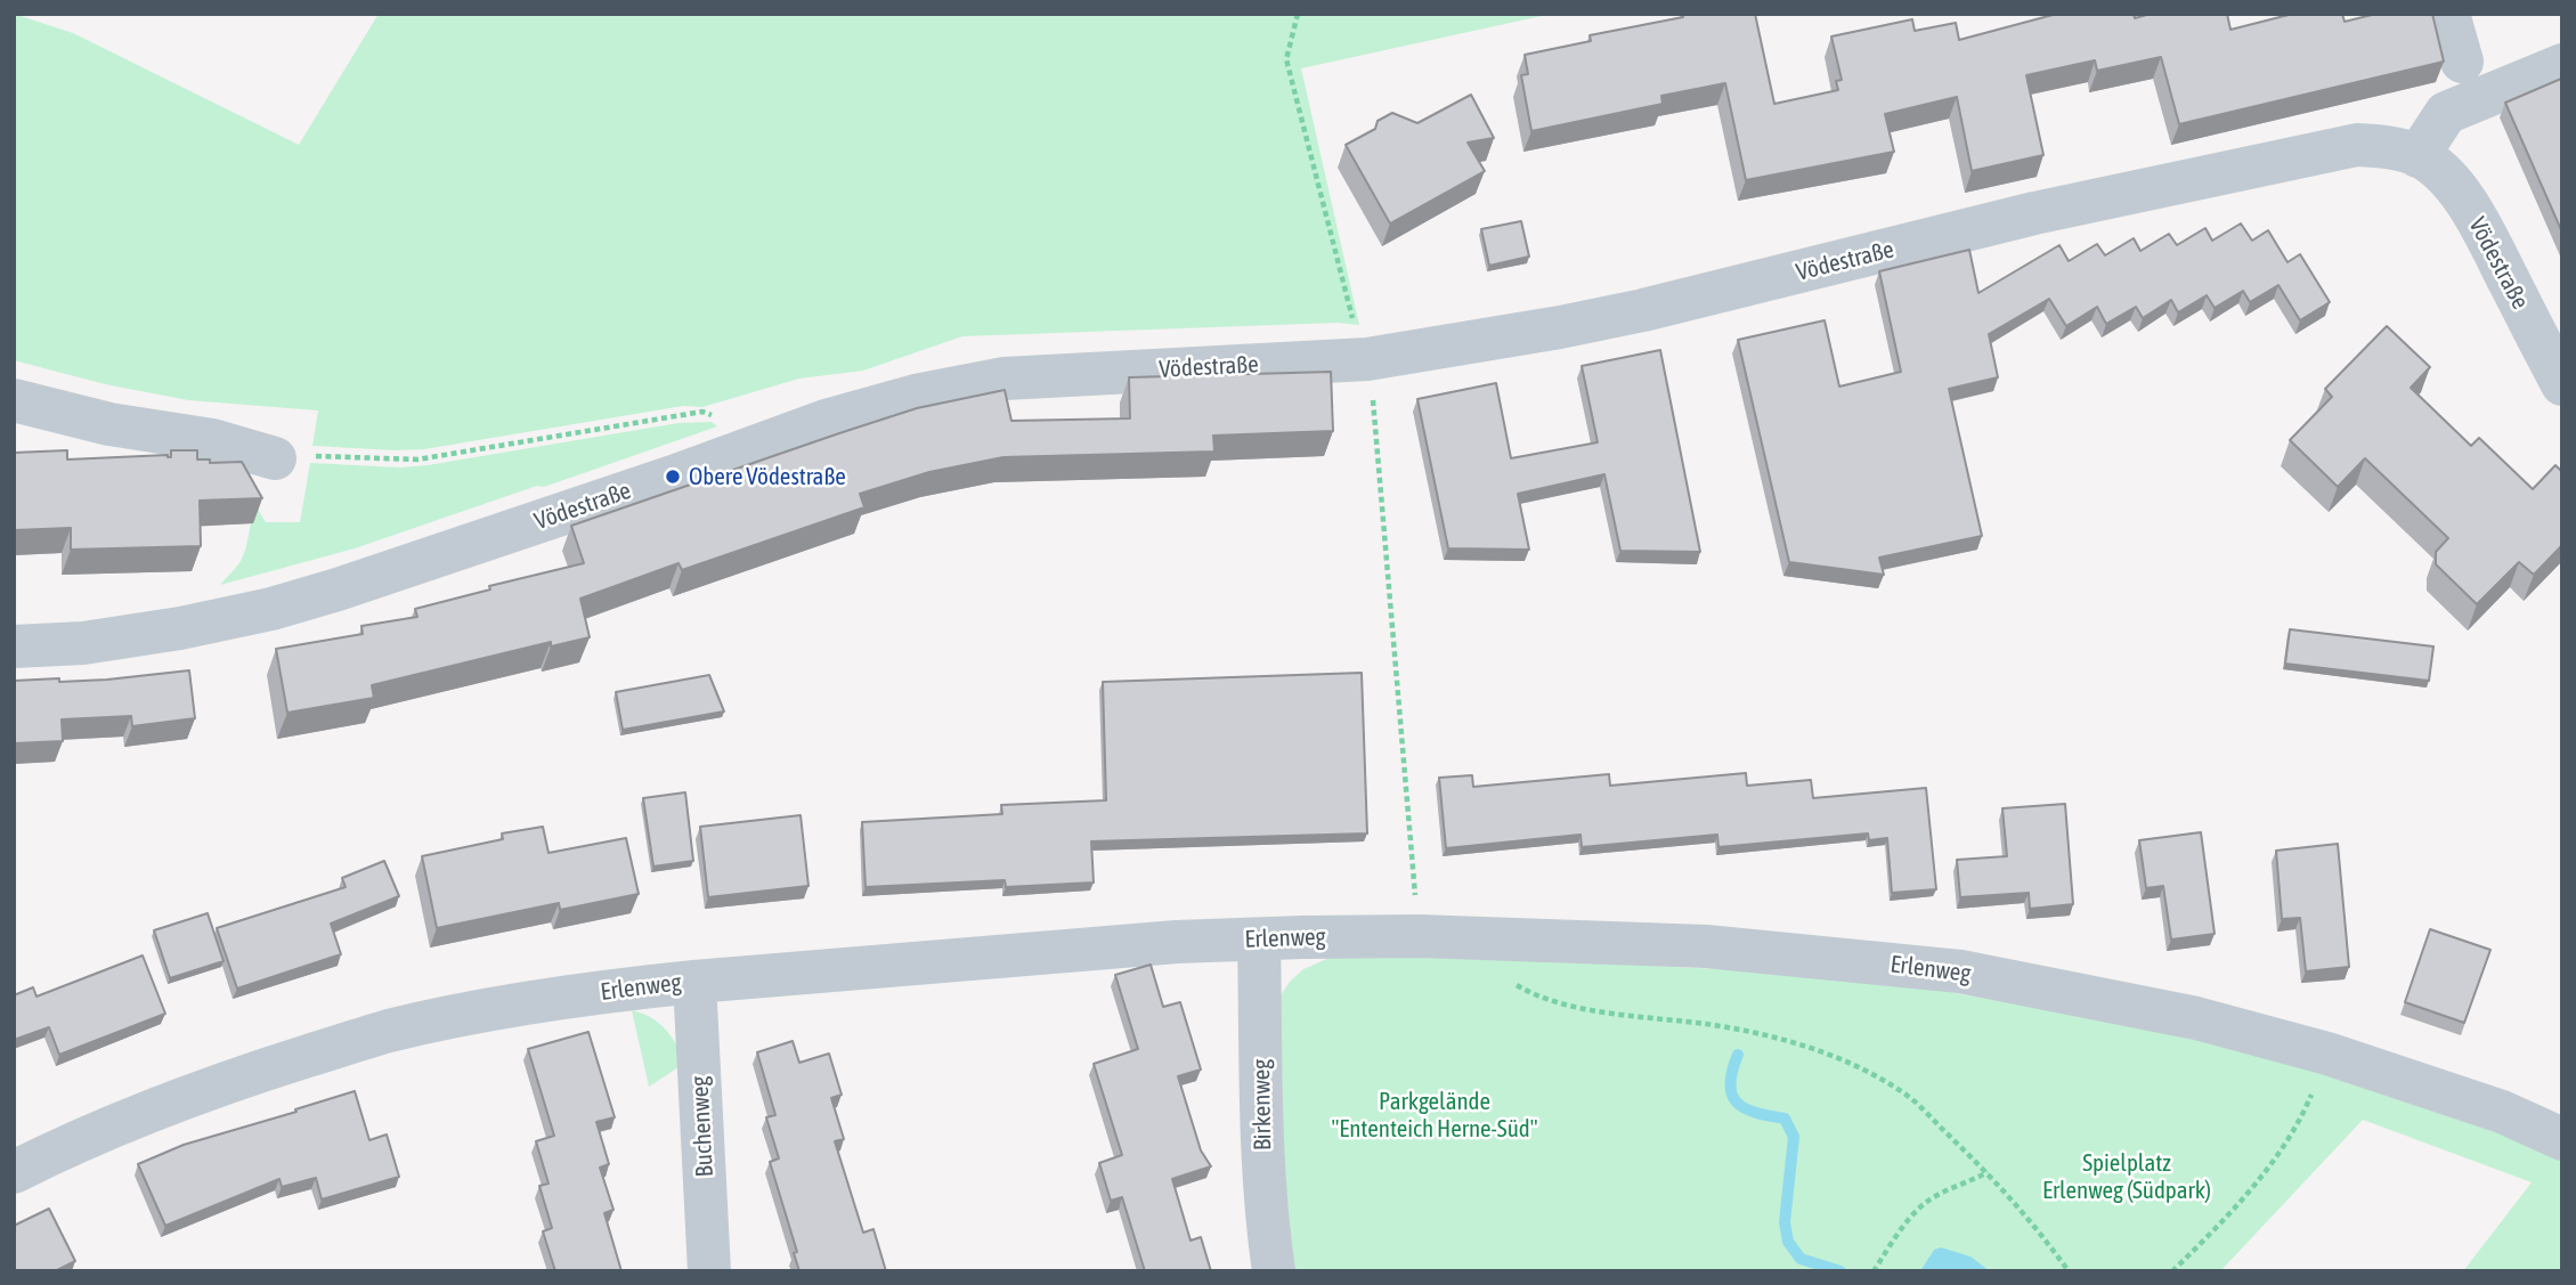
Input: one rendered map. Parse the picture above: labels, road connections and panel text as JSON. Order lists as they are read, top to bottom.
{
  "streets": {
    "street": [
      "Vödestraße",
      "Erlenweg",
      "Birkenweg",
      "Buchenweg"
    ]
  },
  "crossings": [
    ["Erlenweg", "Birkenweg"],
    ["Erlenweg", "Buchenweg"]
  ],
  "parks": ["Parkgelände \"Ententeich Herne-Süd\"", "Spielplatz Erlenweg (Südpark)"],
  "places": ["Obere Vödestraße"]
}
